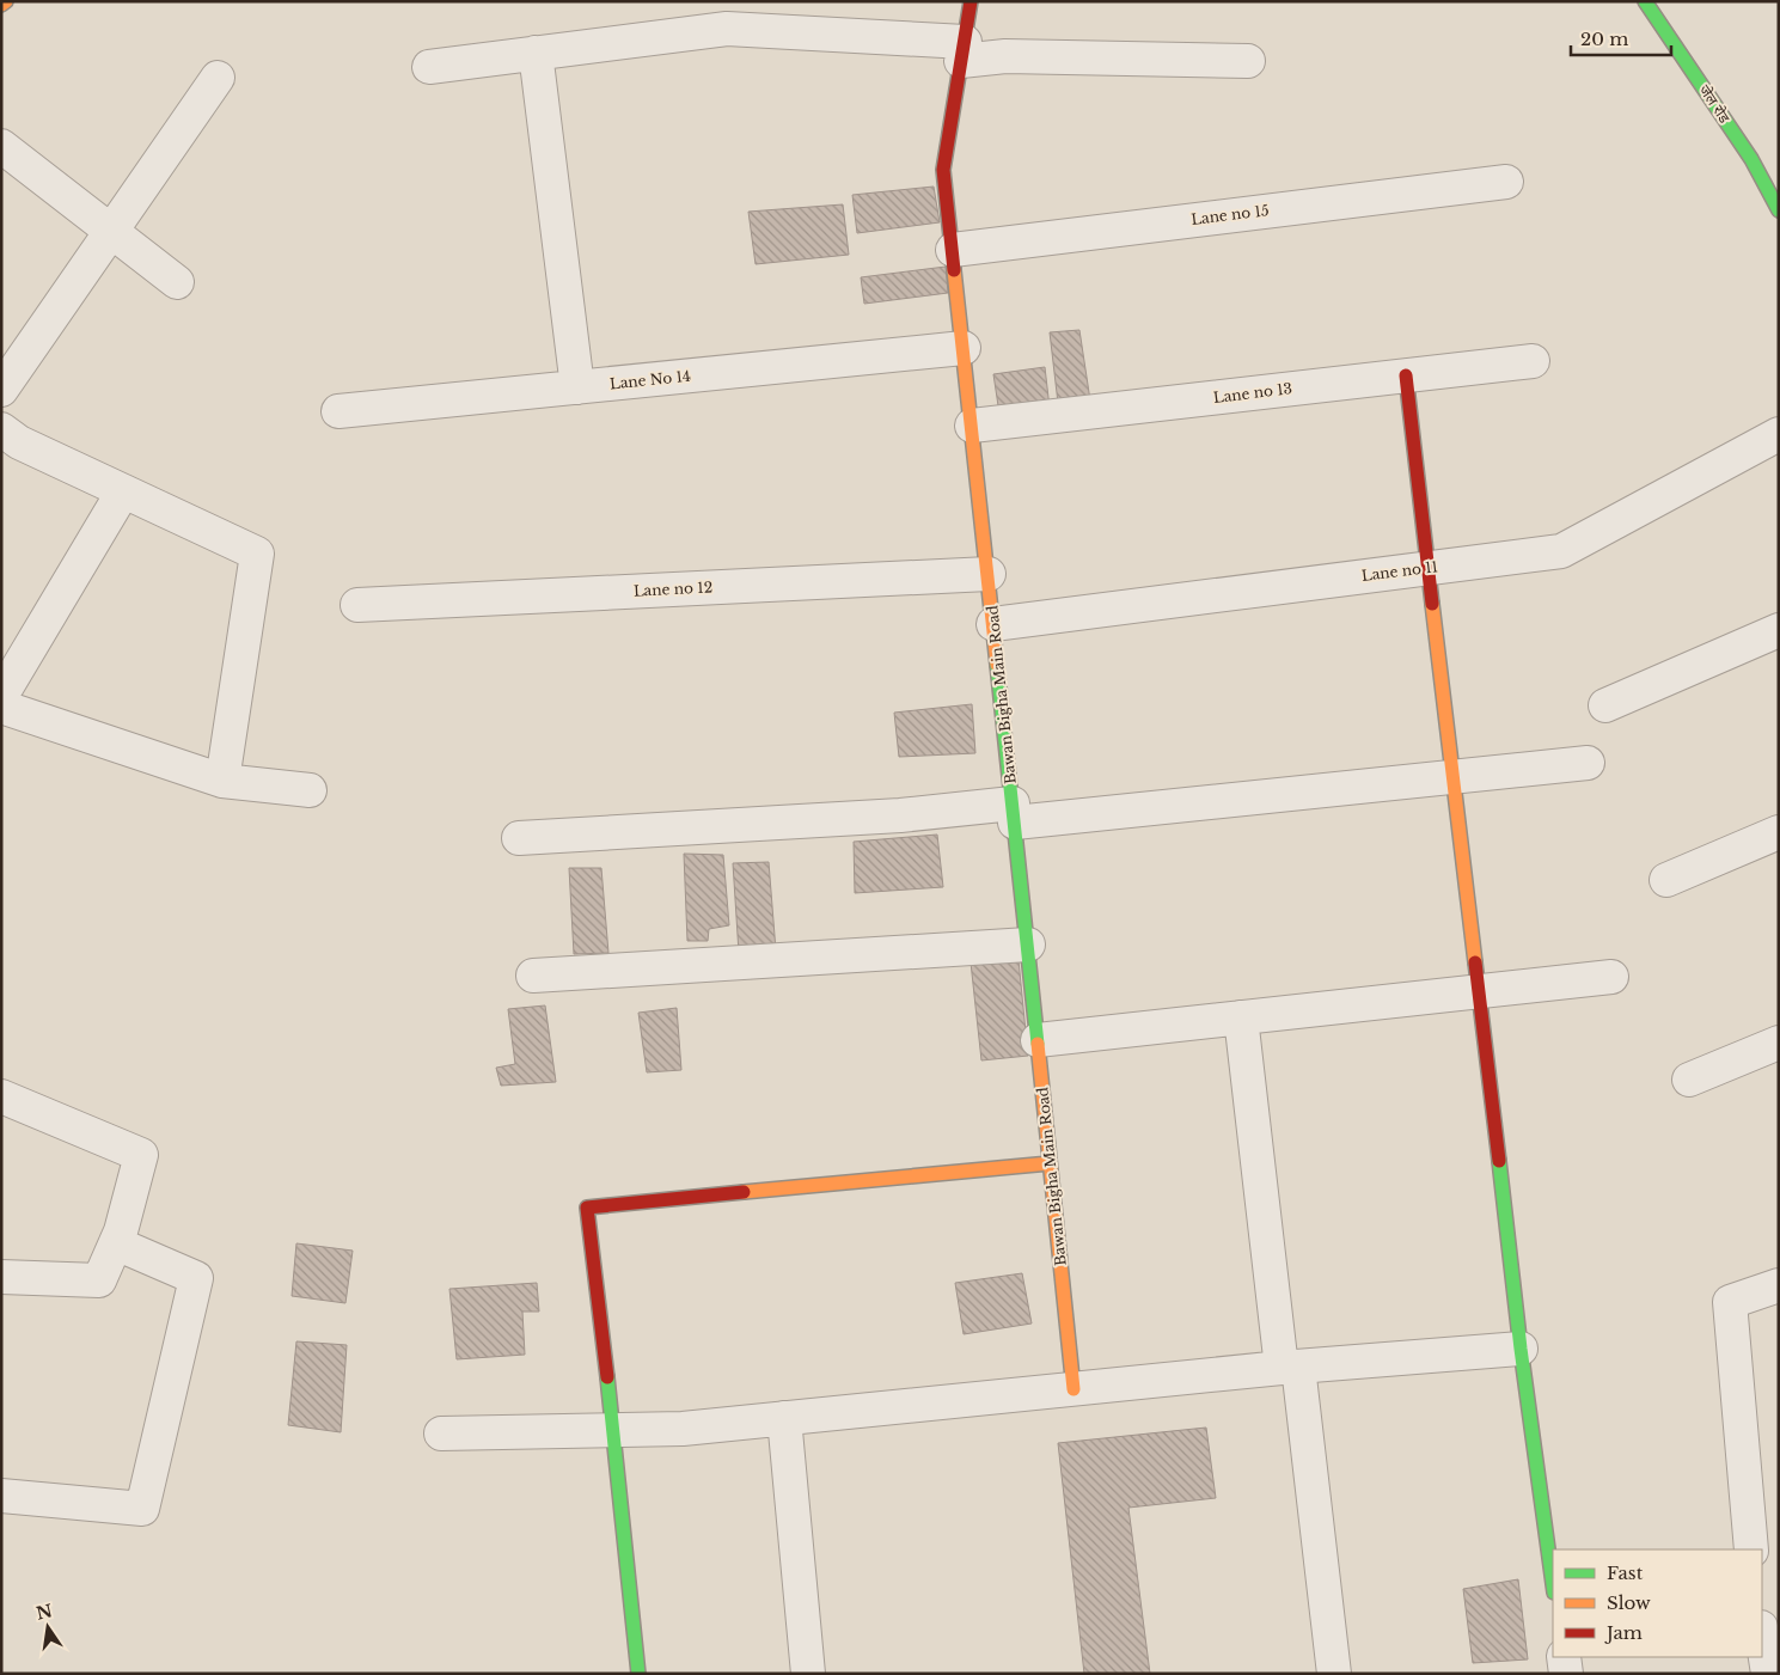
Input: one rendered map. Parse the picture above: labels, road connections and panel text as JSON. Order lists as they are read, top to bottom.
{
  "streets": {
    "street": [
      "जेल रोड",
      "Lane no 15",
      "Lane No 14",
      "Lane no 13",
      "Lane no 11",
      "Lane no 12",
      "Bawan Bigha Main Road"
    ]
  },
  "crossings": [
    ["Lane no 15", "Bawan Bigha Main Road"],
    ["Lane No 14", "Bawan Bigha Main Road"],
    ["Lane no 13", "Bawan Bigha Main Road"],
    ["Lane no 11", "Bawan Bigha Main Road"],
    ["Lane no 12", "Bawan Bigha Main Road"]
  ],
  "legend": ["Fast", "Slow", "Jam"],
  "scale_bar": "20 m",
  "north": "top"
}
